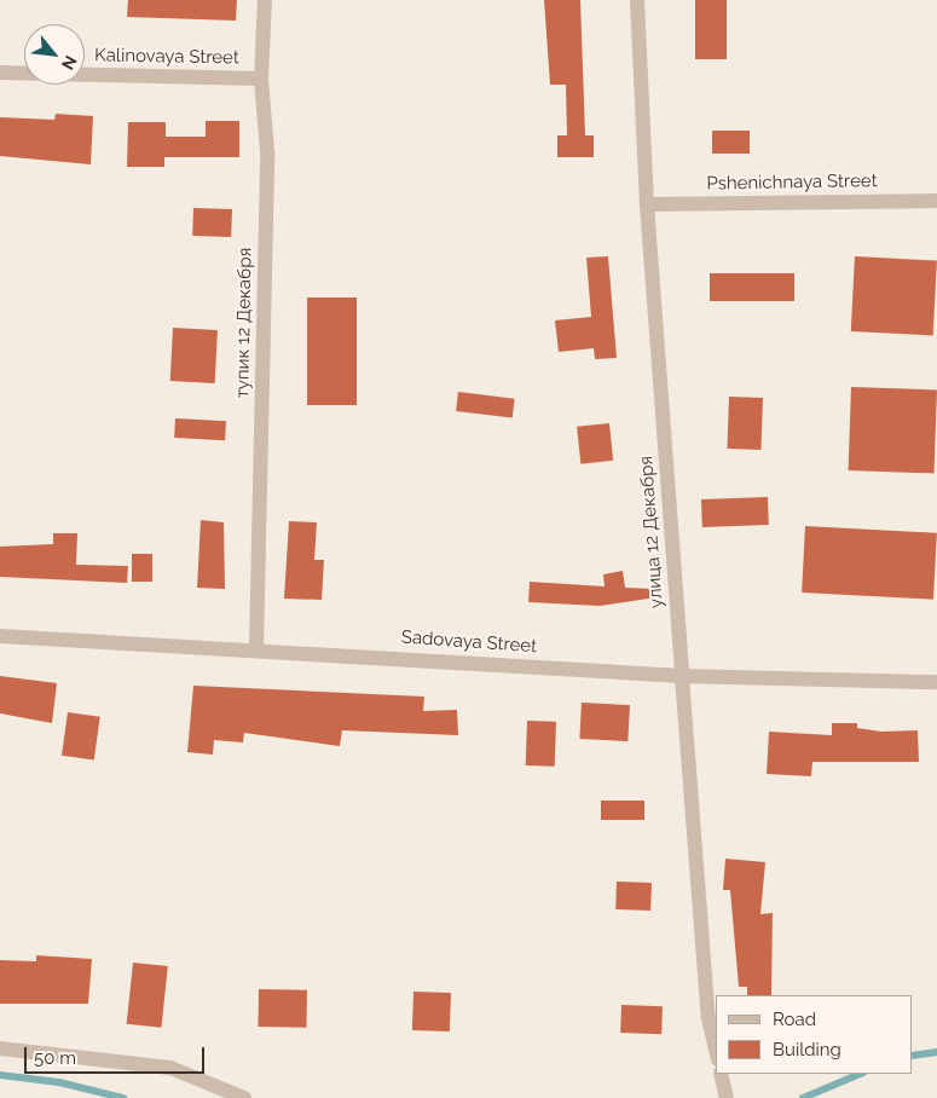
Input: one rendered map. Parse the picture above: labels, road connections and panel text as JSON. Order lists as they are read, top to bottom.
{
  "streets": {
    "street": [
      "Kalinovaya Street",
      "Pshenichnaya Street",
      "тупик 12 Декабря",
      "улица 12 Декабря",
      "Sadovaya Street"
    ]
  },
  "crossings": [
    ["Kalinovaya Street", "тупик 12 Декабря"],
    ["Pshenichnaya Street", "улица 12 Декабря"],
    ["тупик 12 Декабря", "Sadovaya Street"],
    ["улица 12 Декабря", "Sadovaya Street"]
  ],
  "legend": ["Road", "Building"],
  "scale_bar": "50 m",
  "north": "bottom right"
}
